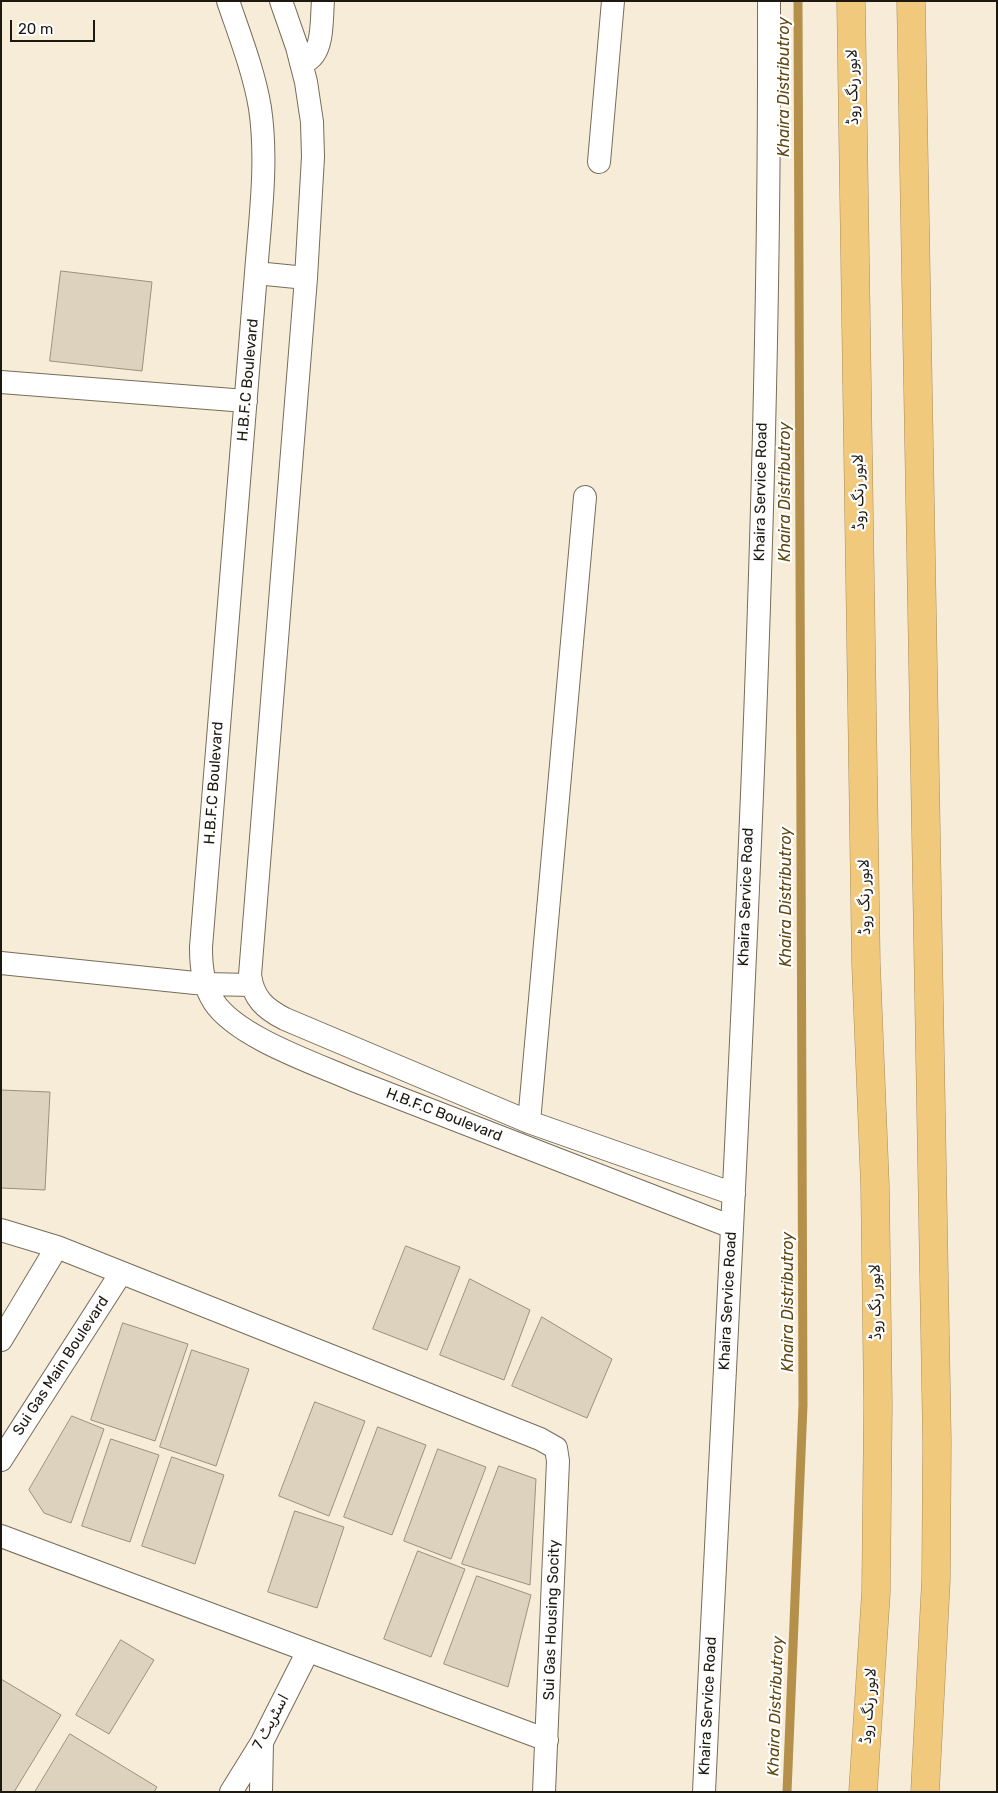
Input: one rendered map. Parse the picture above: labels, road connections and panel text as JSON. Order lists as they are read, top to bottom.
{
  "streets": {
    "highway": ["لاہور رنگ روڈ"],
    "street": [
      "H.B.F.C Boulevard",
      "Khaira Service Road",
      "Sui Gas Main Boulevard",
      "Sui Gas Housing Socity",
      "اسٹریٹ 7"
    ]
  },
  "crossings": [
    ["H.B.F.C Boulevard", "Khaira Service Road"],
    ["Sui Gas Main Boulevard", "Sui Gas Housing Socity"]
  ],
  "water": ["Khaira Distributroy"],
  "scale_bar": "20 m"
}
